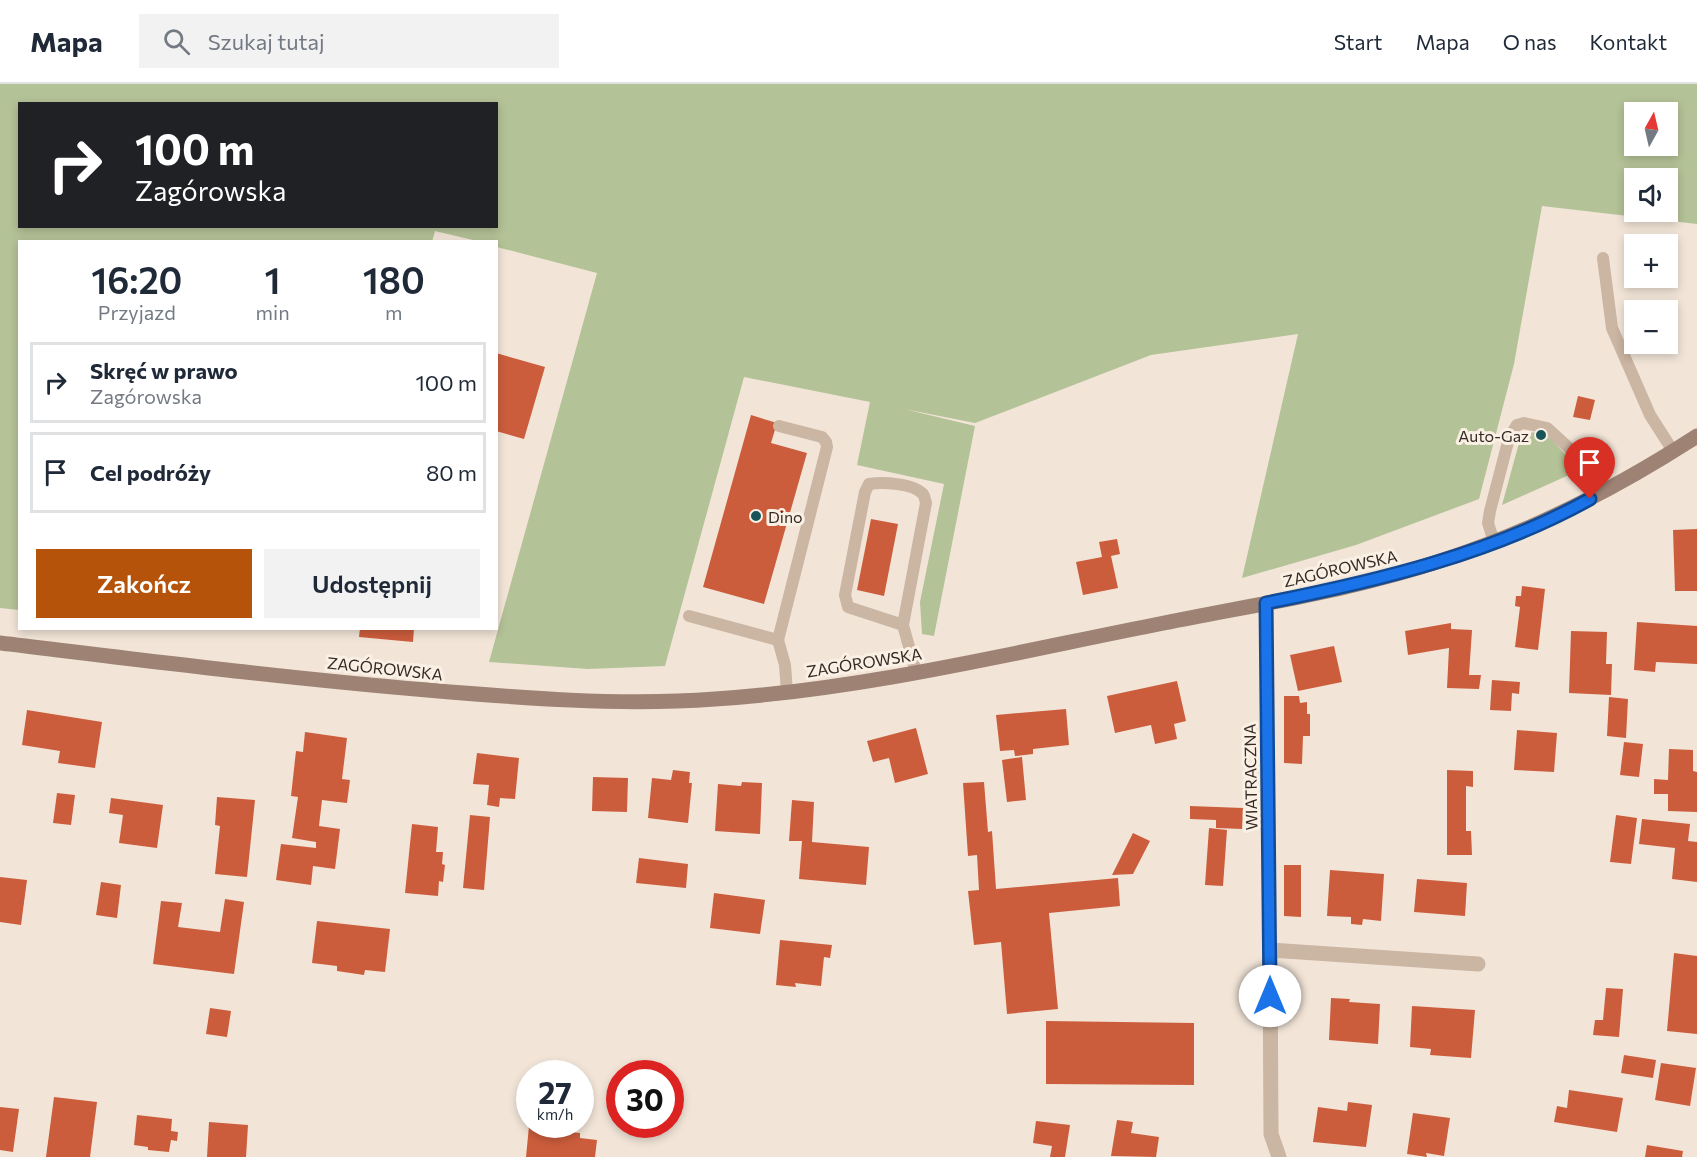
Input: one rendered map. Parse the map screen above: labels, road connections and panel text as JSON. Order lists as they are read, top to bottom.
{
  "streets": {
    "street": ["ZAGÓROWSKA", "WIATRACZNA"]
  },
  "crossings": [
    ["ZAGÓROWSKA", "WIATRACZNA"]
  ],
  "places": ["Auto-Gaz", "Dino"],
  "north": "top",
  "page": {
    "header": "Mapa",
    "search": "Szukaj tutaj",
    "nav": [
      "Start",
      "Mapa",
      "O nas",
      "Kontakt"
    ],
    "map_buttons": ["+", "−"],
    "turn": ["100 m", "Zagórowska"],
    "eta": [
      "16:20",
      "Przyjazd",
      "1",
      "min",
      "180",
      "m"
    ],
    "list": [
      {
        "name": "Skręć w prawo",
        "note": "Zagórowska",
        "value": "100 m"
      },
      {
        "name": "Cel podróży",
        "value": "80 m"
      }
    ],
    "buttons": ["Zakończ", "Udostępnij"],
    "speed": "27 km/h",
    "limit": "30"
  }
}
